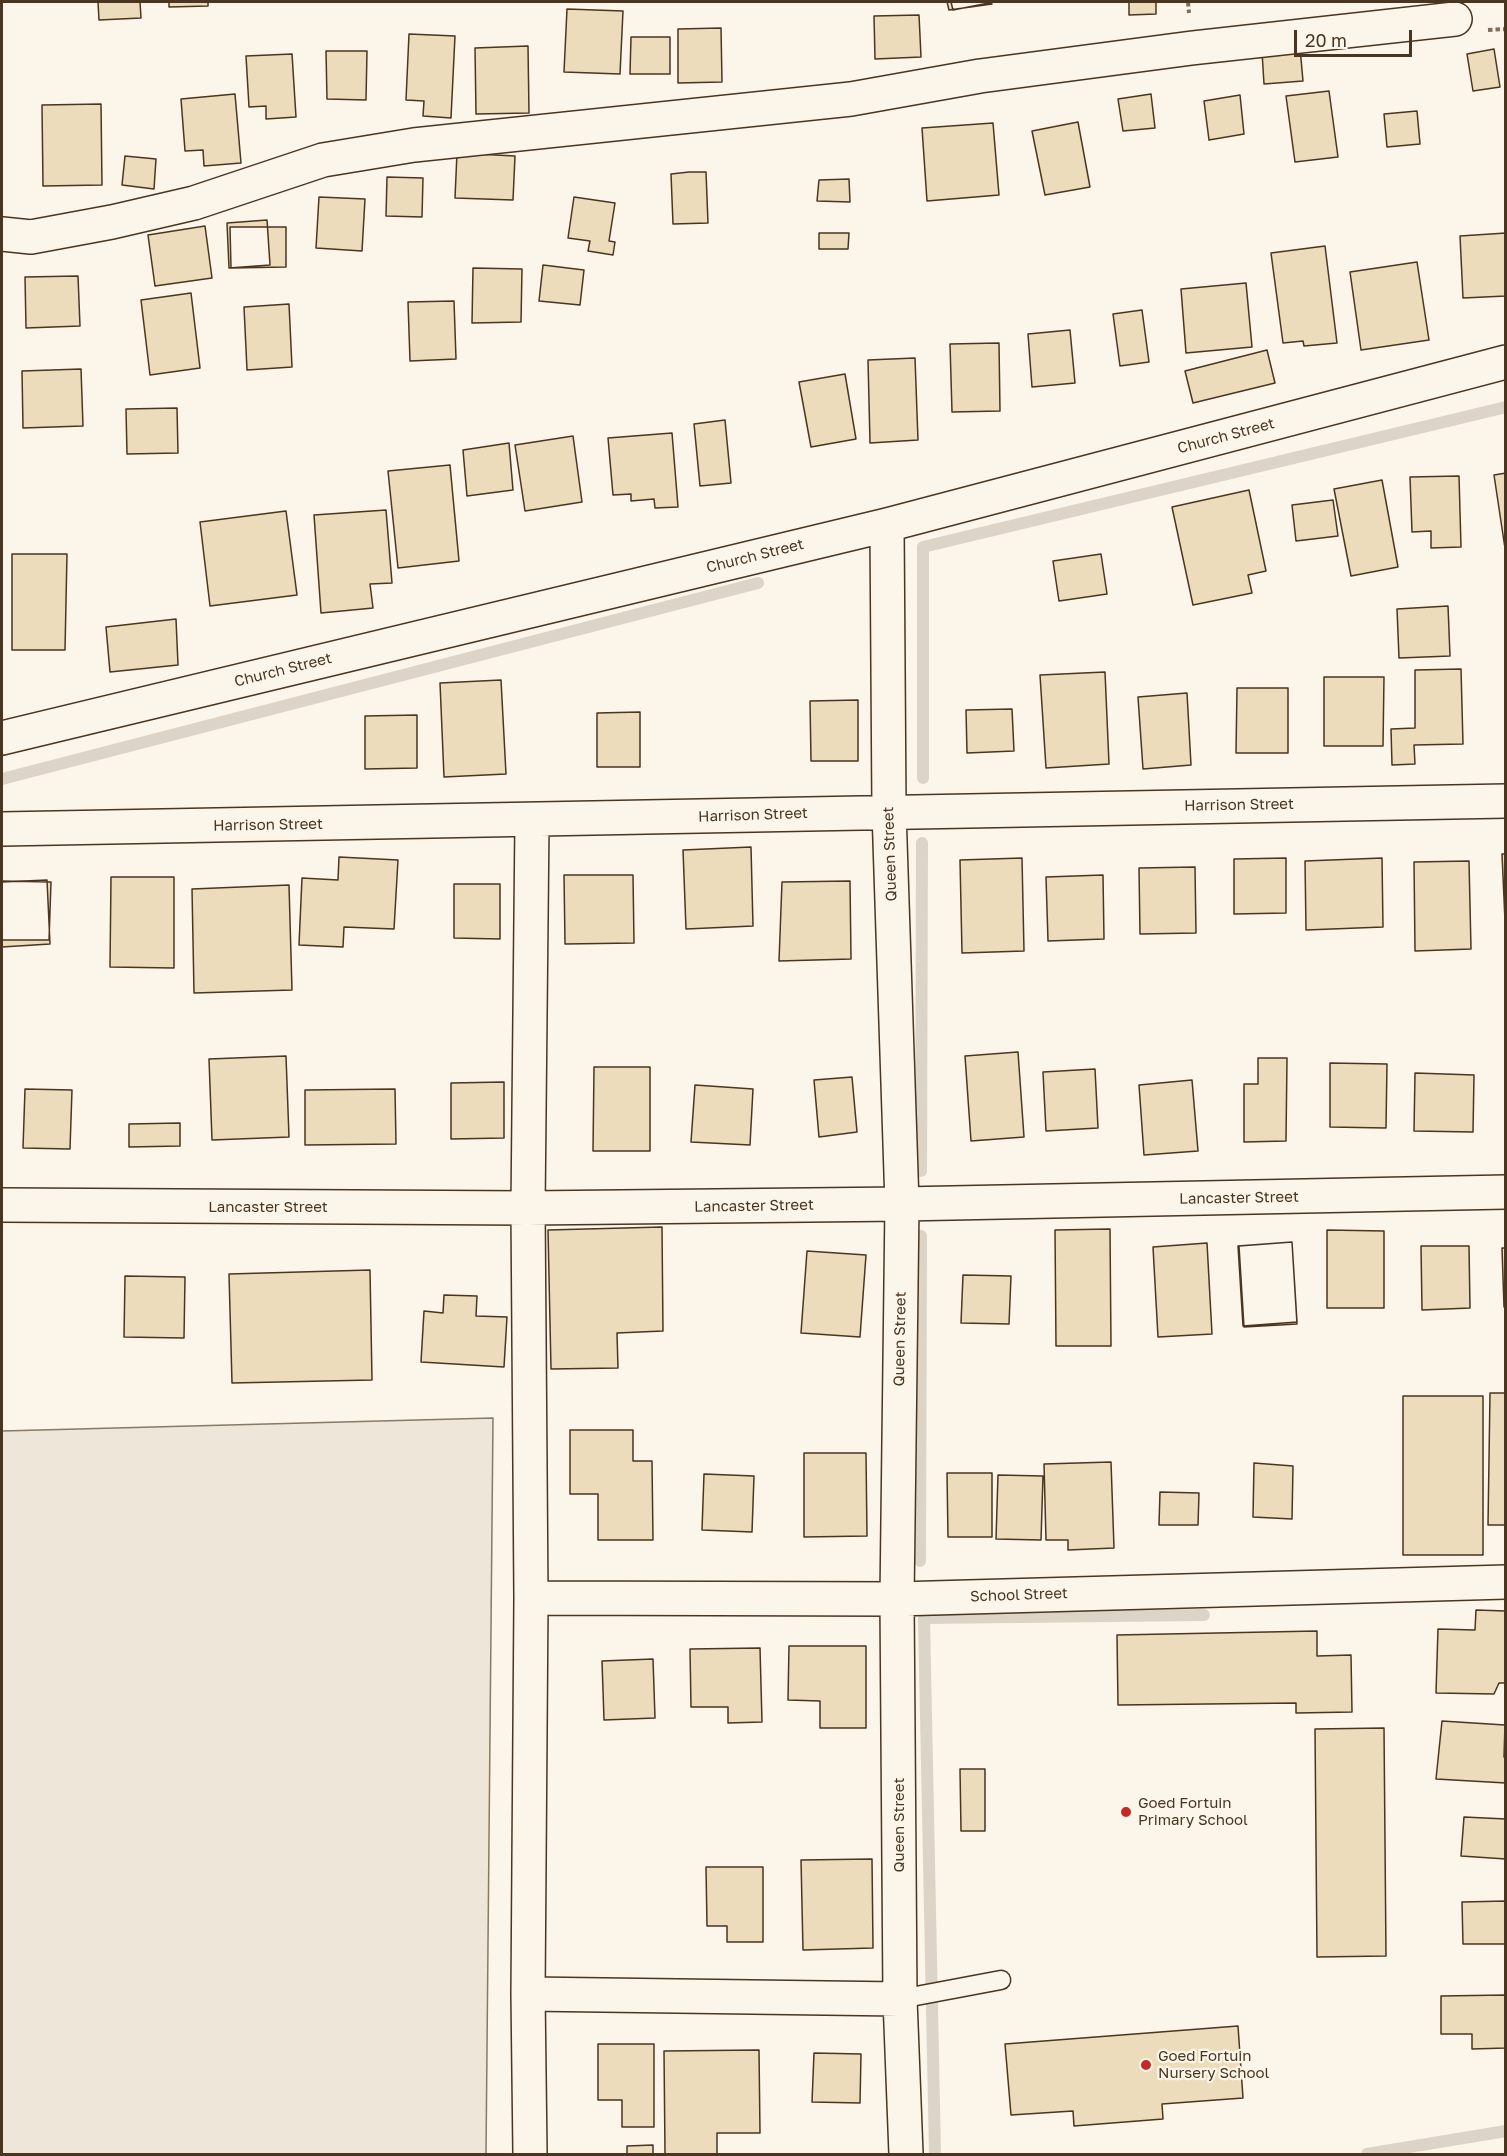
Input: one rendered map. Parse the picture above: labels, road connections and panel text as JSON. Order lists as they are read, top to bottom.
{
  "streets": {
    "street": [
      "Church Street",
      "Harrison Street",
      "Queen Street",
      "Lancaster Street",
      "School Street"
    ]
  },
  "crossings": [
    ["Church Street", "Queen Street"],
    ["Harrison Street", "Queen Street"],
    ["Queen Street", "Lancaster Street"],
    ["Queen Street", "School Street"]
  ],
  "places": ["Goed Fortuin Primary School", "Goed Fortuin Nursery School"],
  "scale_bar": "20 m"
}
